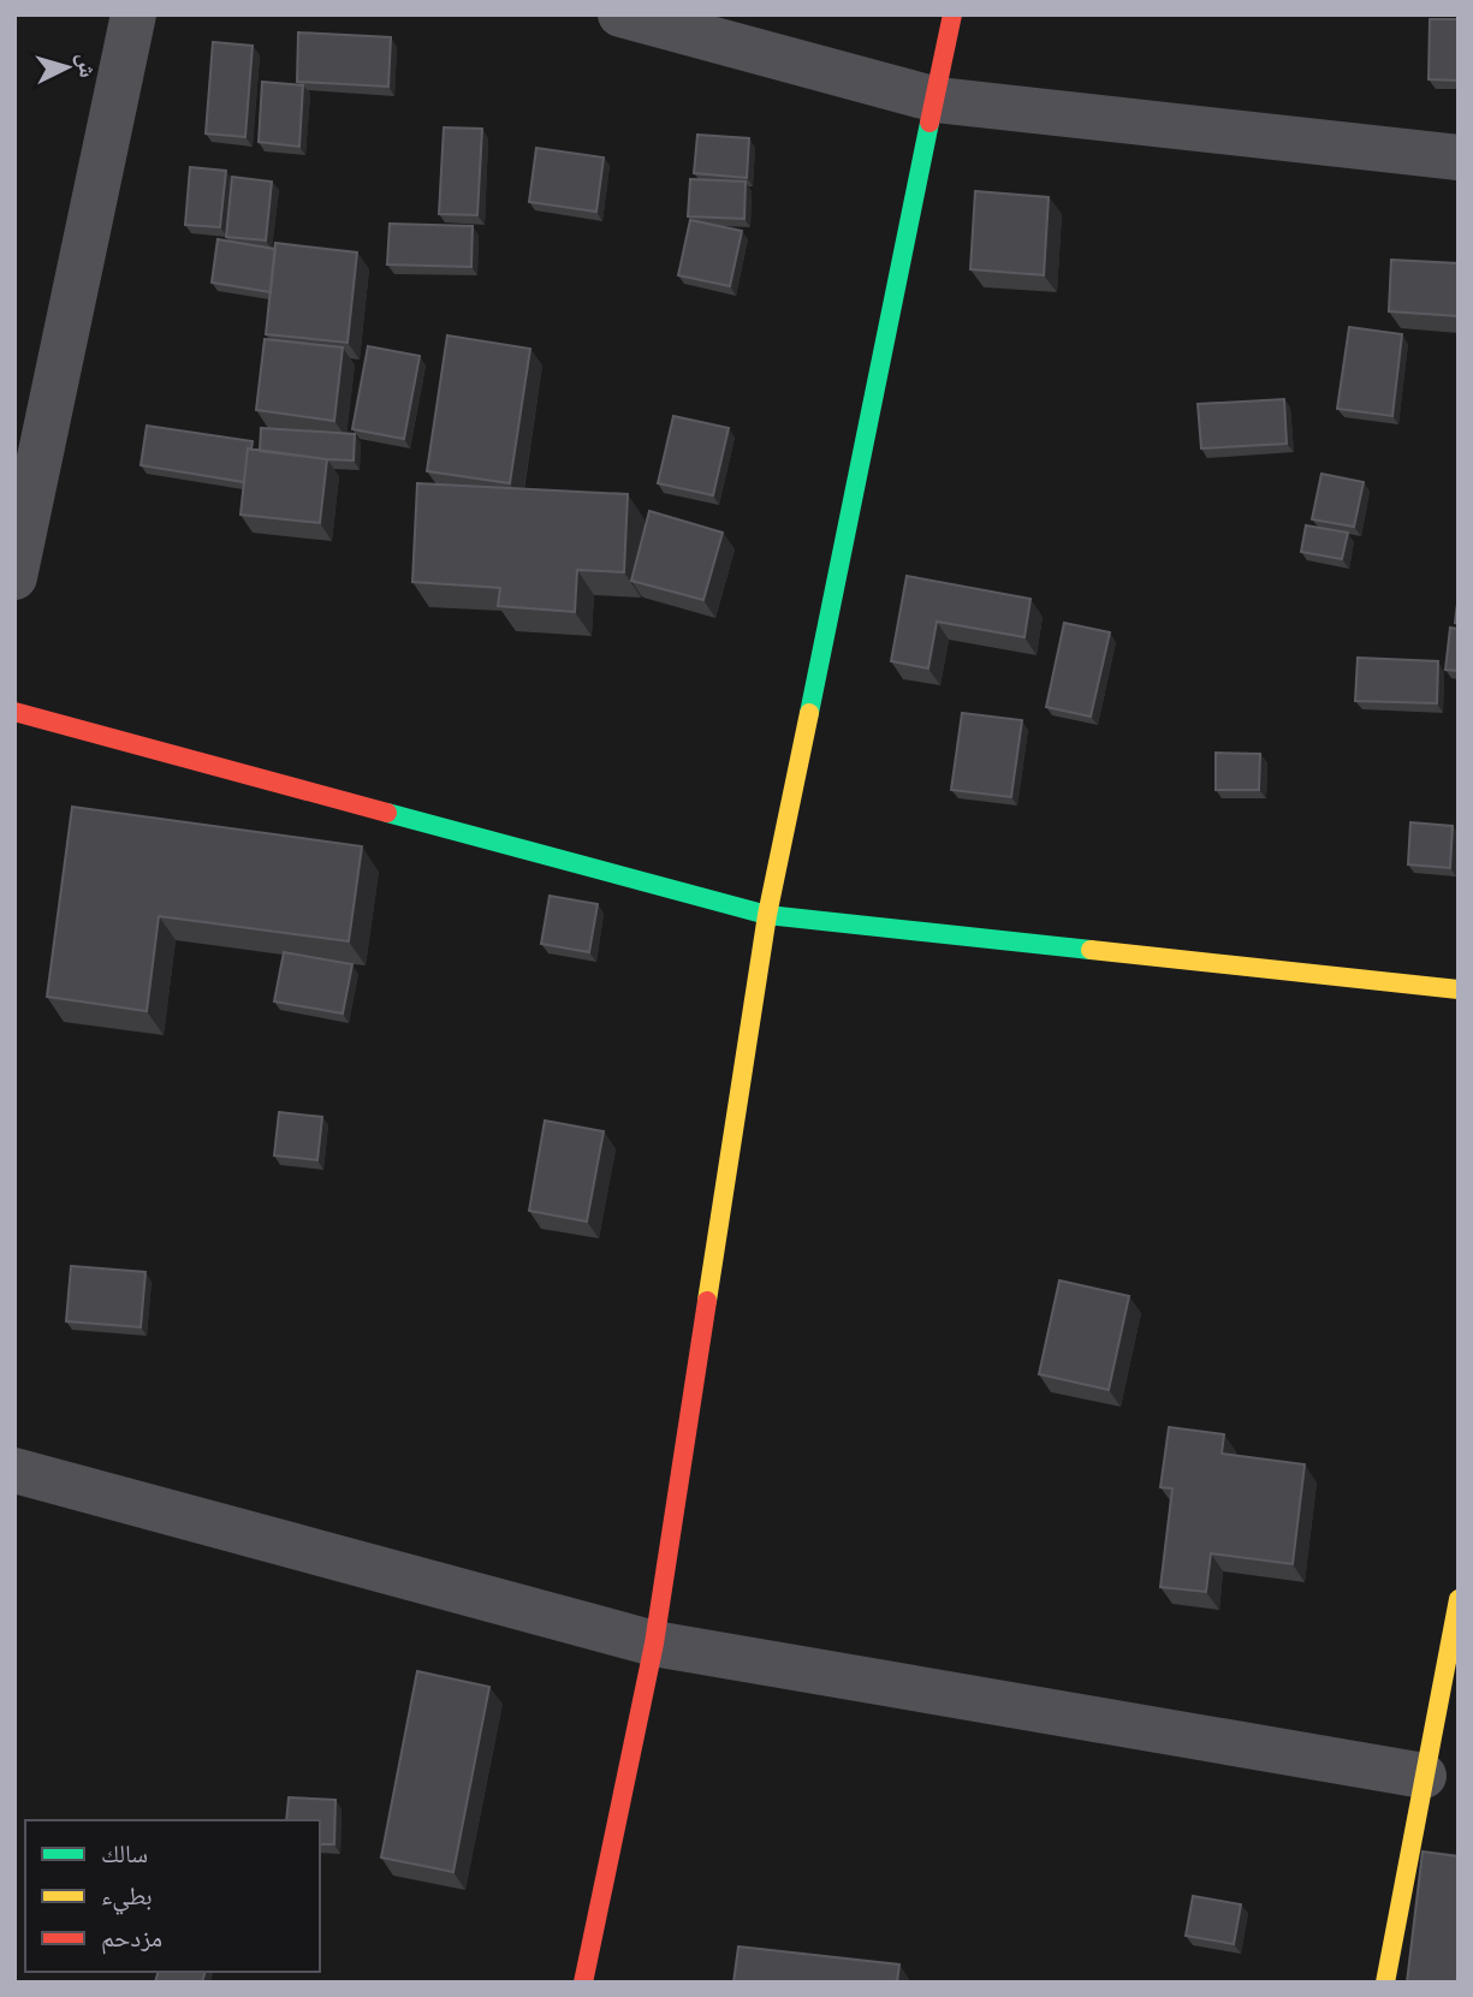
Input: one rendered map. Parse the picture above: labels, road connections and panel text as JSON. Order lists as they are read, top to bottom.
{
  "legend": ["سالك", "بطيء", "مزدحم"],
  "north": "right"
}
